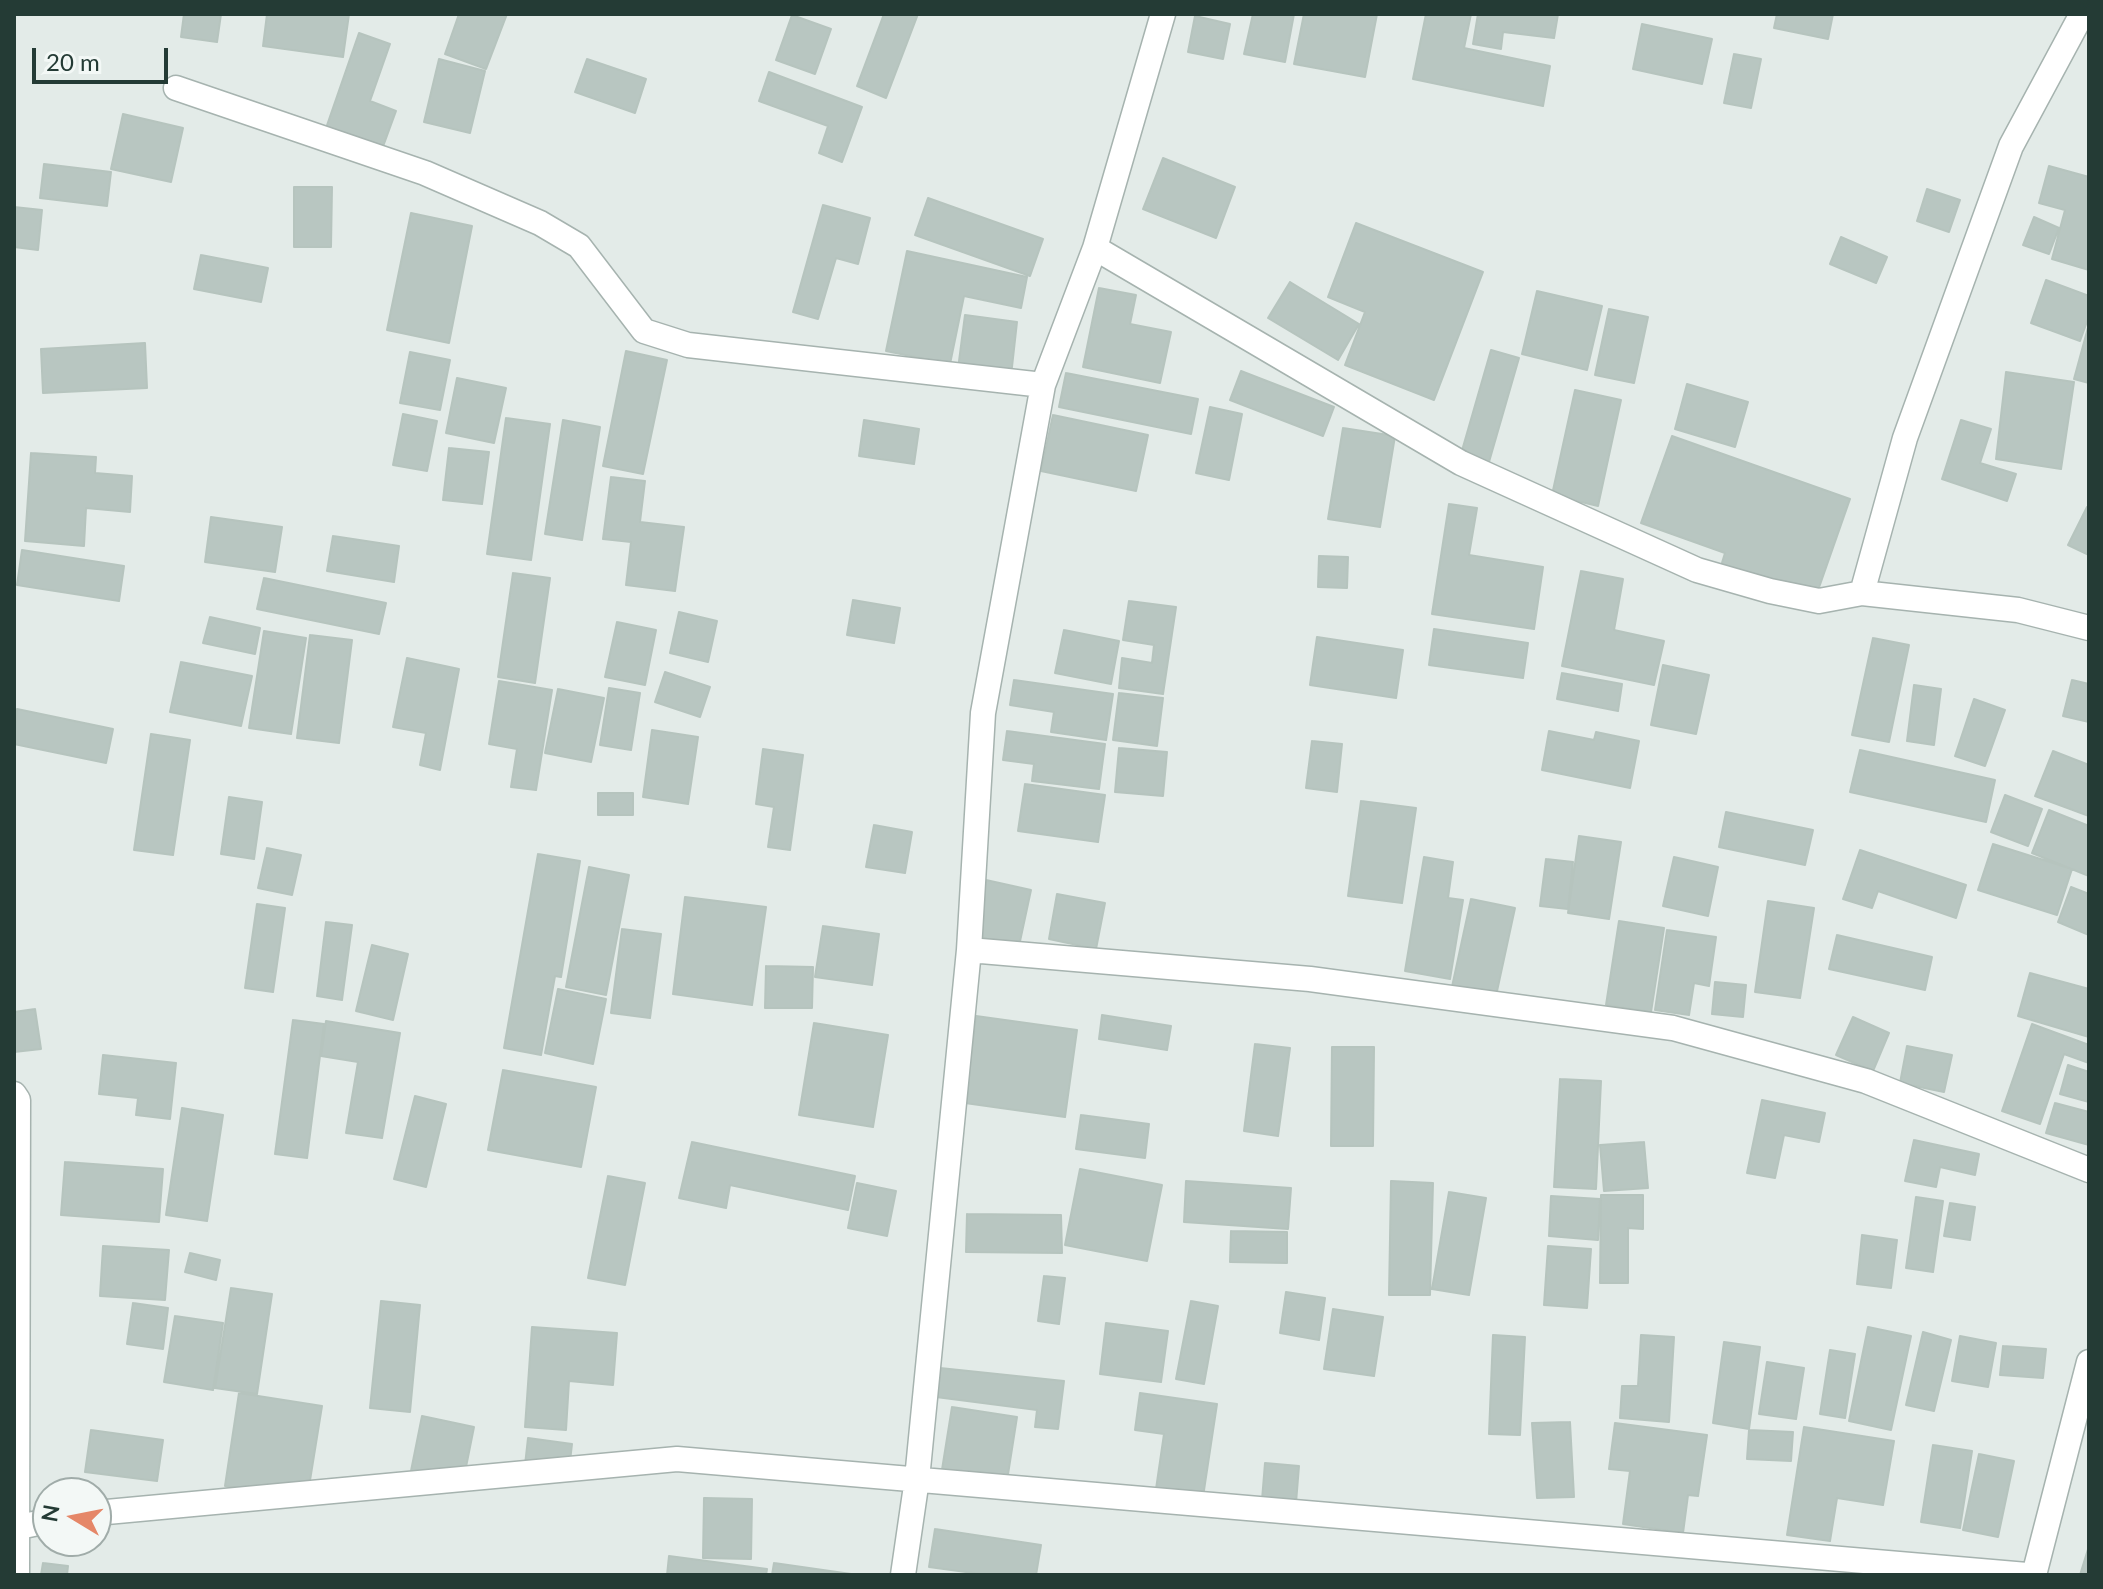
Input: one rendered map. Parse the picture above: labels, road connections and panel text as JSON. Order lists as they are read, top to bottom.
{
  "scale_bar": "20 m",
  "north": "left"
}
